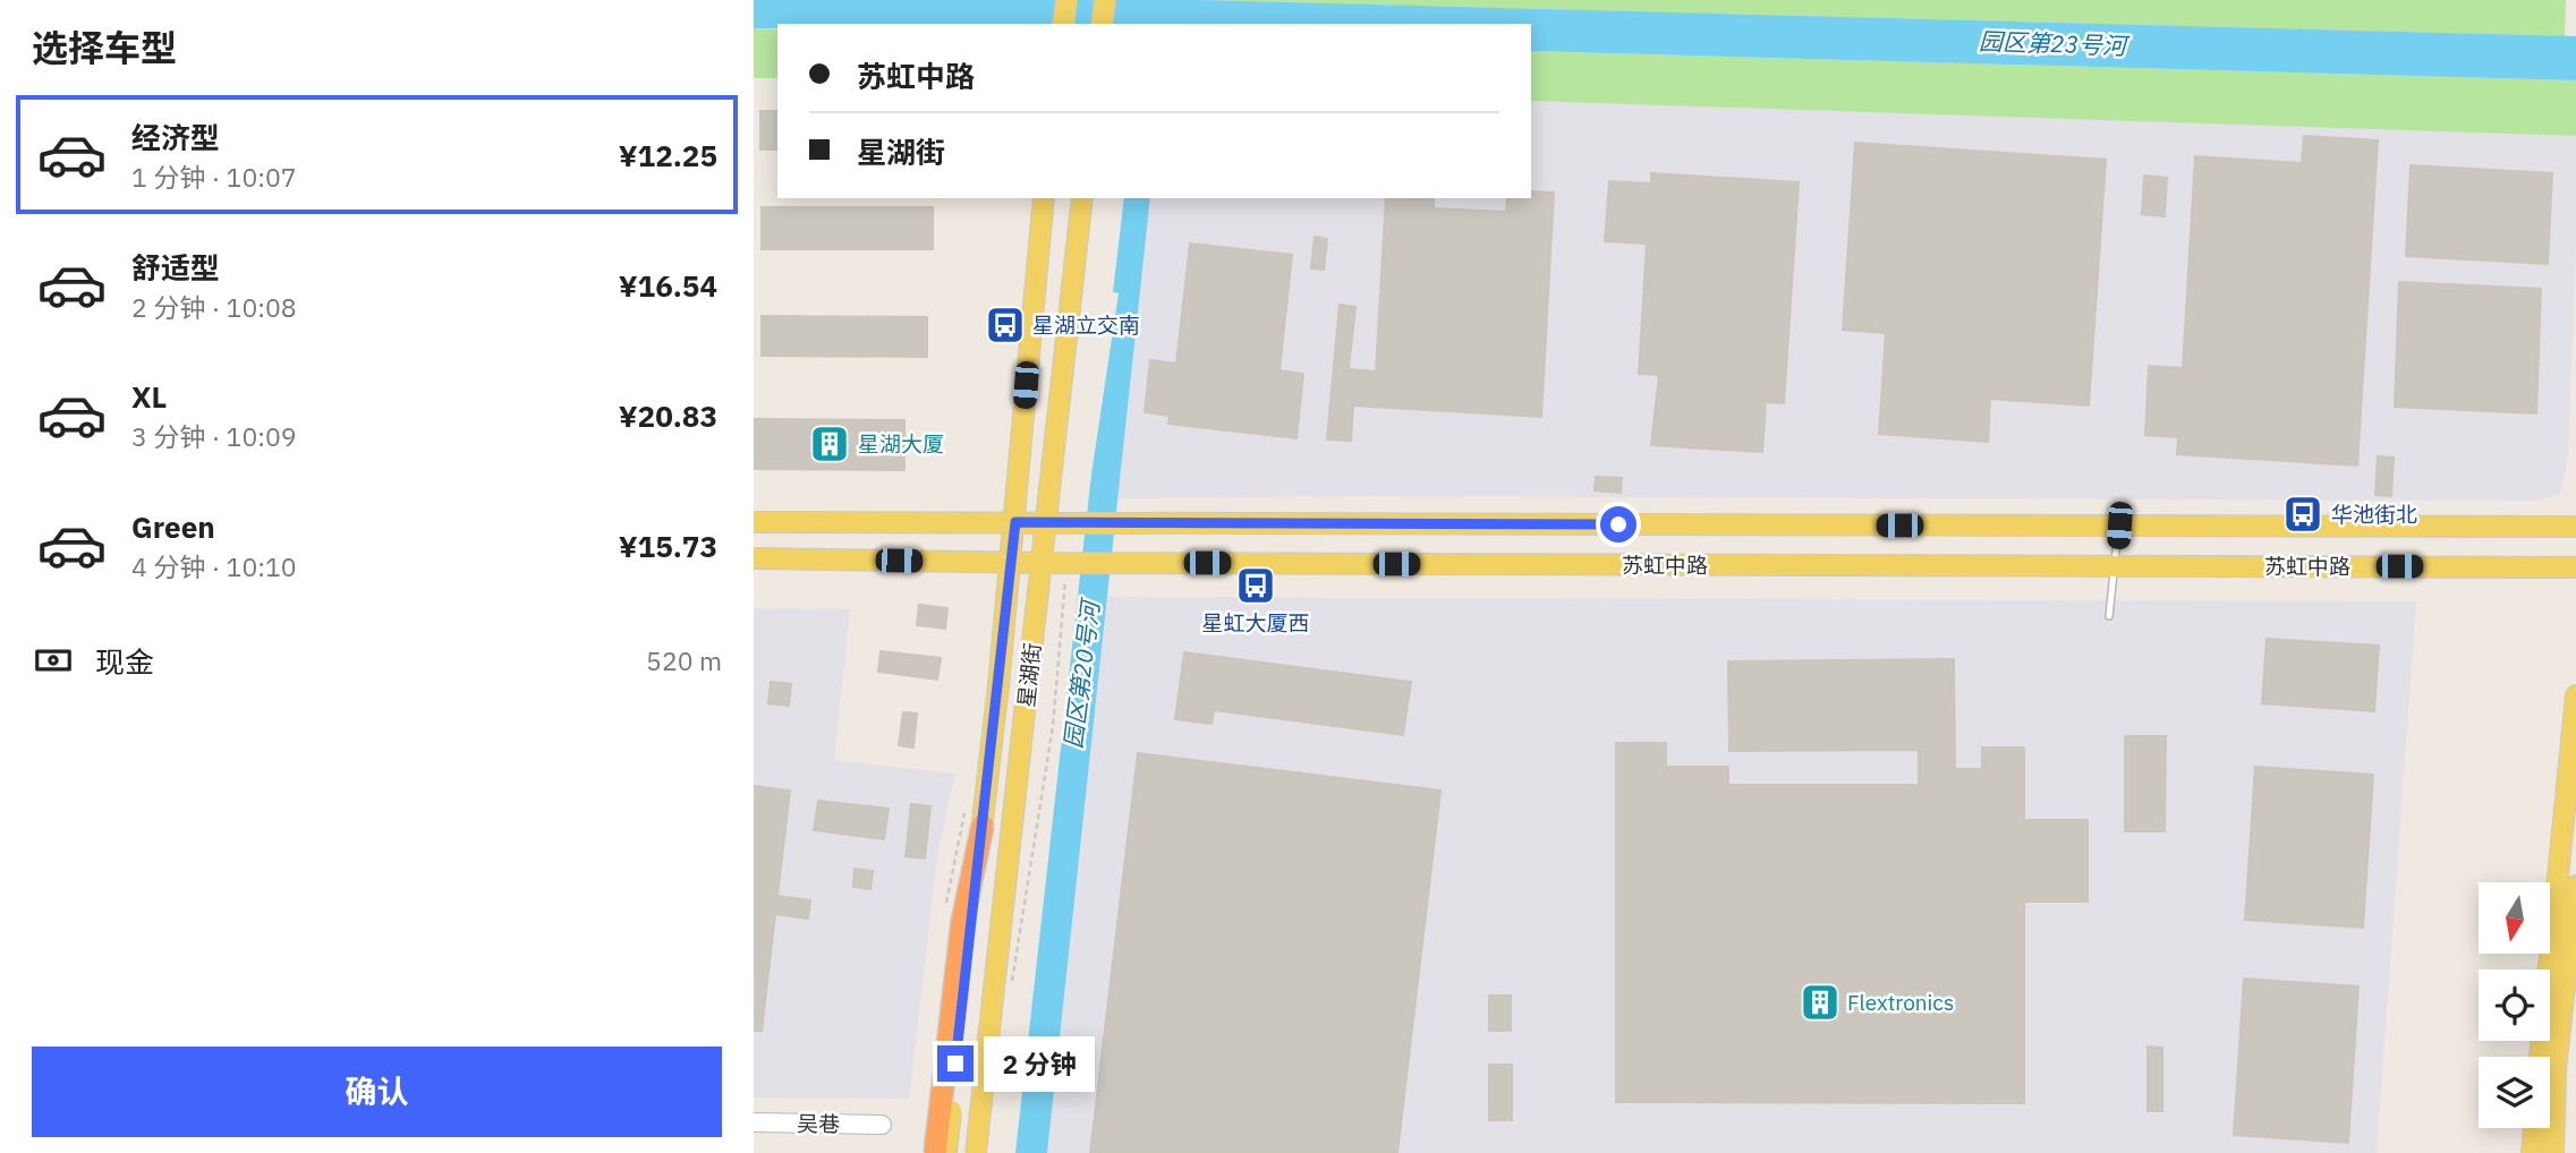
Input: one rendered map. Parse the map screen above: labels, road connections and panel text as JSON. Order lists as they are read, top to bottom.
{
  "streets": {
    "main road": ["苏虹中路", "星湖街"],
    "street": ["吴巷"]
  },
  "crossings": [
    ["苏虹中路", "星湖街"]
  ],
  "water": ["园区第23号河", "园区第20号河"],
  "places": {
    "bus stop": ["星湖立交南", "华池街北", "星虹大厦西"],
    "building": ["星湖大厦", "Flextronics"]
  },
  "north": "bottom",
  "page": {
    "heading": "选择车型",
    "banner": ["苏虹中路", "星湖街"],
    "list": [
      {
        "name": "经济型",
        "note": "1 分钟 · 10:07",
        "value": "¥12.25"
      },
      {
        "name": "舒适型",
        "note": "2 分钟 · 10:08",
        "value": "¥16.54"
      },
      {
        "name": "XL",
        "note": "3 分钟 · 10:09",
        "value": "¥20.83"
      },
      {
        "name": "Green",
        "note": "4 分钟 · 10:10",
        "value": "¥15.73"
      }
    ],
    "pay": ["现金", "520 m"],
    "buttons": "确认",
    "bubble": "2 分钟"
  }
}
